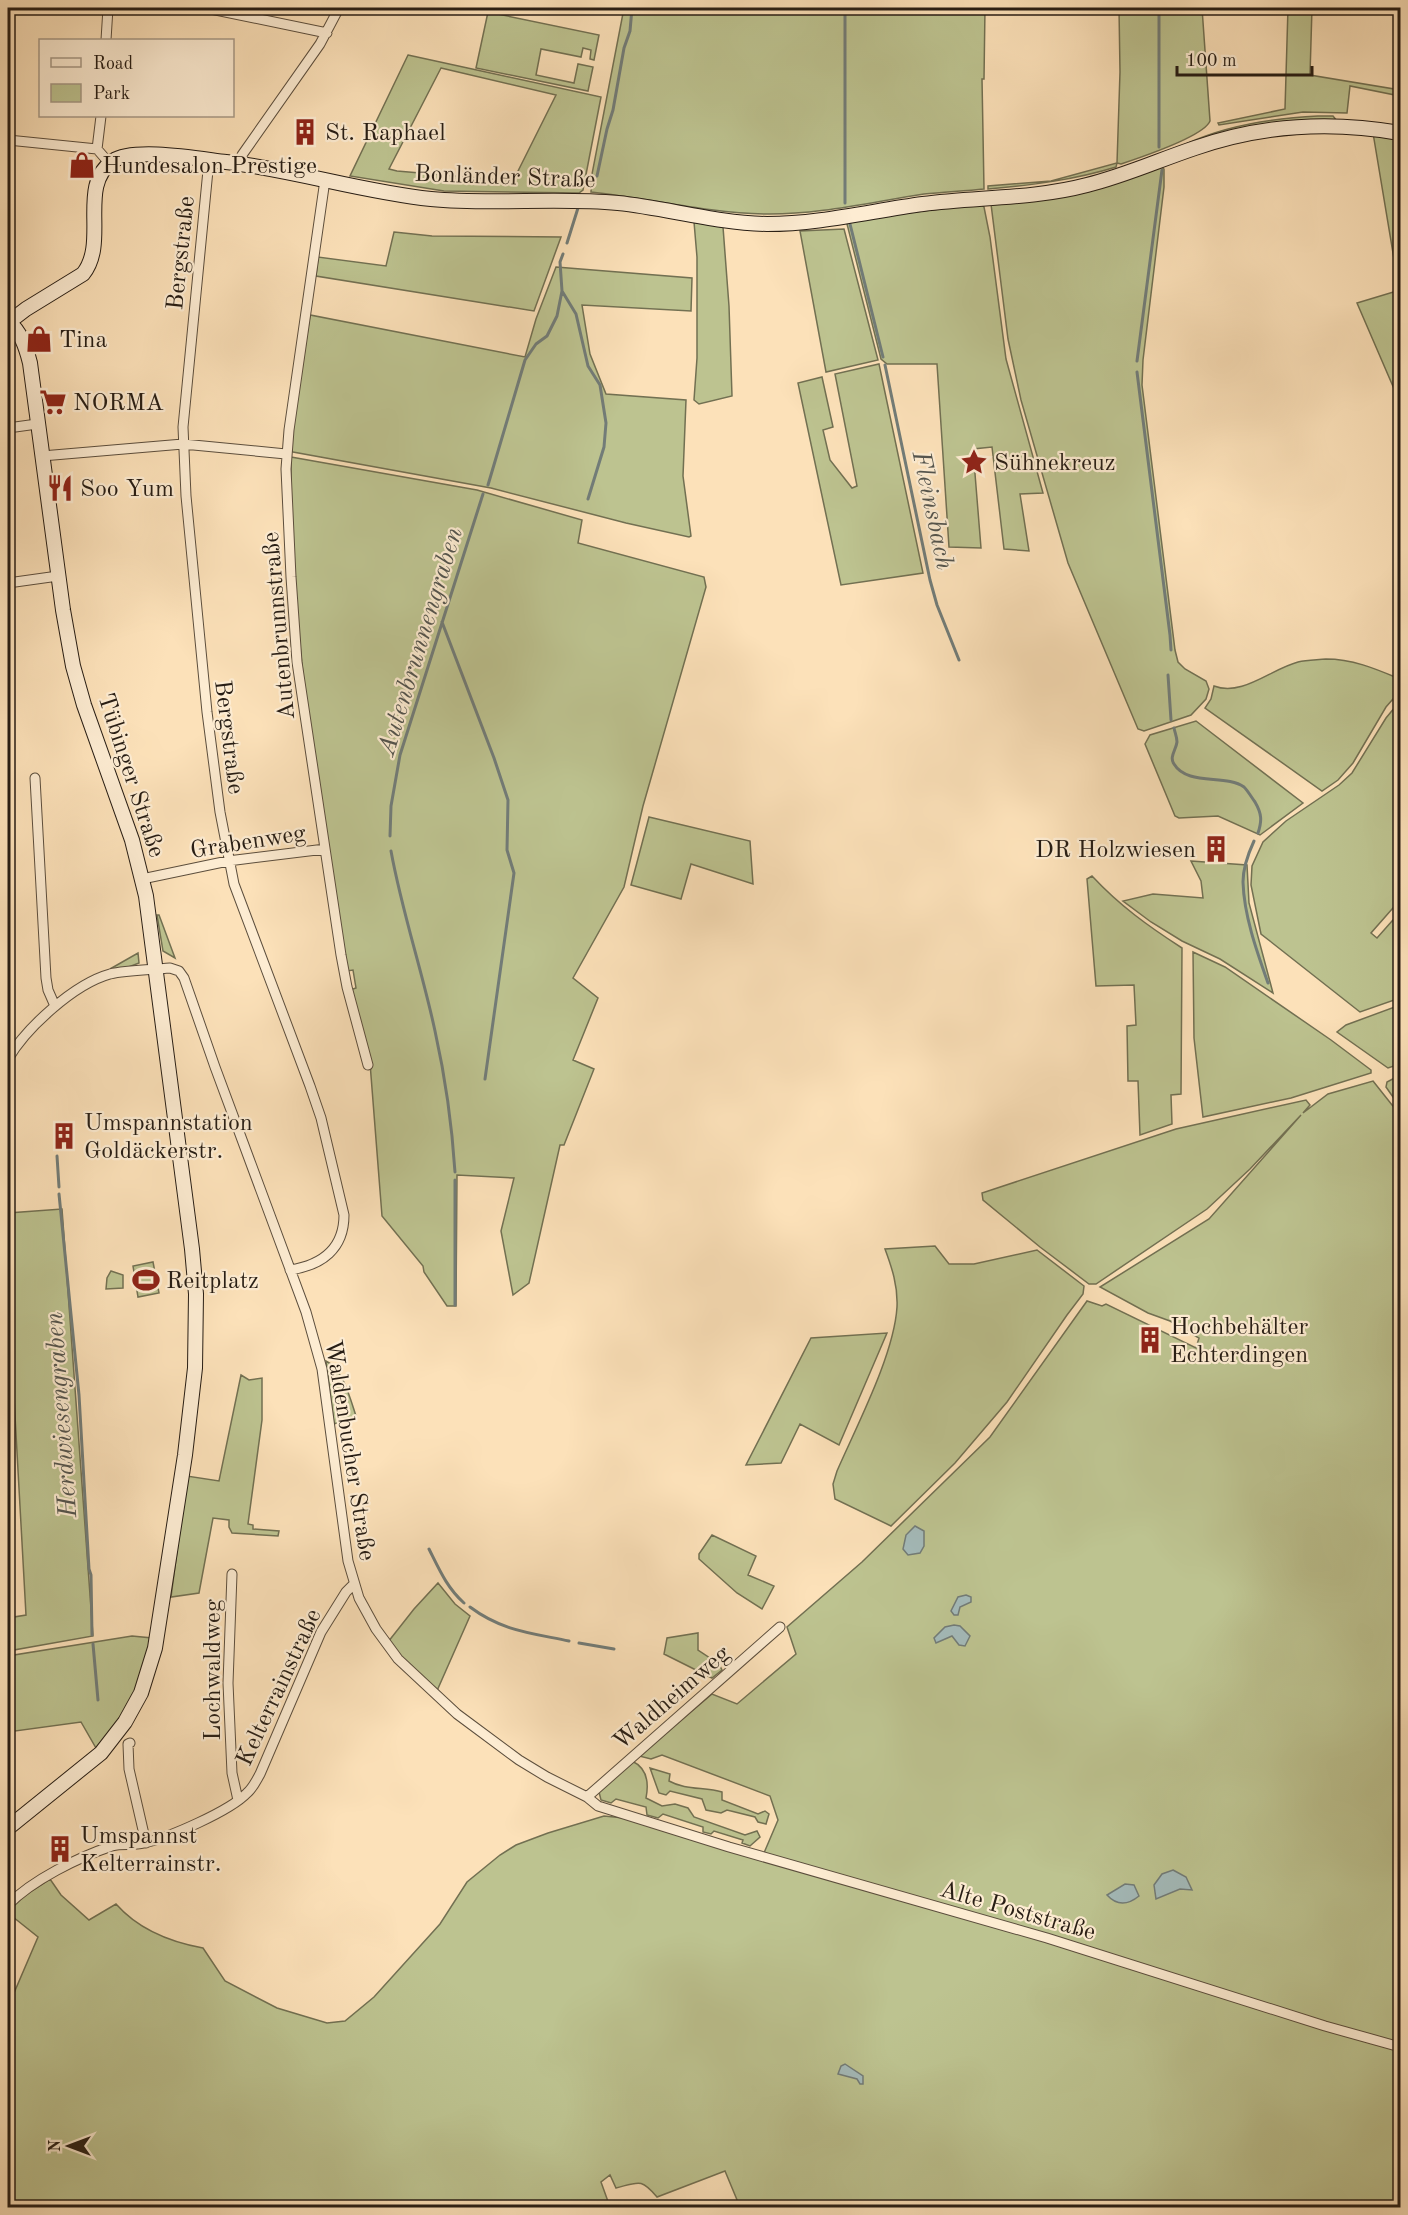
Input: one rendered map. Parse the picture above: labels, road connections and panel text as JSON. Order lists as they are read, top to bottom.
{
  "streets": {
    "main road": ["Bonländer Straße", "Tübinger Straße"],
    "street": [
      "Bergstraße",
      "Autenbrunnstraße",
      "Grabenweg",
      "Waldenbucher Straße",
      "Lochwaldweg",
      "Kelterrainstraße",
      "Waldheimweg",
      "Alte Poststraße"
    ]
  },
  "crossings": [
    ["Bonländer Straße", "Bergstraße"],
    ["Bonländer Straße", "Autenbrunnstraße"],
    ["Bergstraße", "Grabenweg"],
    ["Bergstraße", "Waldenbucher Straße"],
    ["Autenbrunnstraße", "Grabenweg"],
    ["Tübinger Straße", "Grabenweg"],
    ["Tübinger Straße", "Waldenbucher Straße"],
    ["Waldenbucher Straße", "Kelterrainstraße"],
    ["Waldenbucher Straße", "Waldheimweg"],
    ["Waldenbucher Straße", "Alte Poststraße"],
    ["Lochwaldweg", "Kelterrainstraße"]
  ],
  "water": ["Fleinsbach", "Autenbrunnengraben", "Herdwiesengraben"],
  "places": {
    "building": [
      "St. Raphael",
      "DR Holzwiesen",
      "Umspannstation Goldäckerstr.",
      "Hochbehälter Echterdingen",
      "Umspannst Kelterrainstr."
    ],
    "shop": ["Hundesalon Prestige", "Tina"],
    "supermarket": ["NORMA"],
    "place": ["Sühnekreuz"],
    "restaurant": ["Soo Yum"],
    "sports": ["Reitplatz"]
  },
  "legend": ["Road", "Park"],
  "scale_bar": "100 m",
  "north": "left"
}
